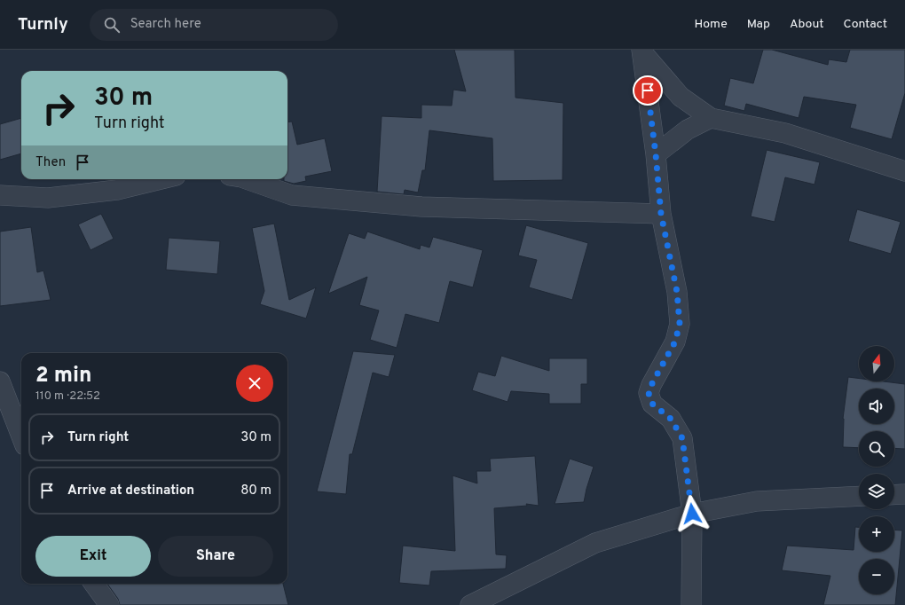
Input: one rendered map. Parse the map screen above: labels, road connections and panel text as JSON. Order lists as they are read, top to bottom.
{
  "north": "top",
  "page": {
    "header": "Turnly",
    "search": "Search here",
    "nav": [
      "Home",
      "Map",
      "About",
      "Contact"
    ],
    "turn": ["30 m", "Turn right"],
    "then": "Then",
    "map_buttons": ["+", "−"],
    "heading": ["2 min", "110 m · 22:52"],
    "list": [
      {
        "name": "Turn right",
        "value": "30 m"
      },
      {
        "name": "Arrive at destination",
        "value": "80 m"
      }
    ],
    "buttons": ["Exit", "Share"]
  }
}
